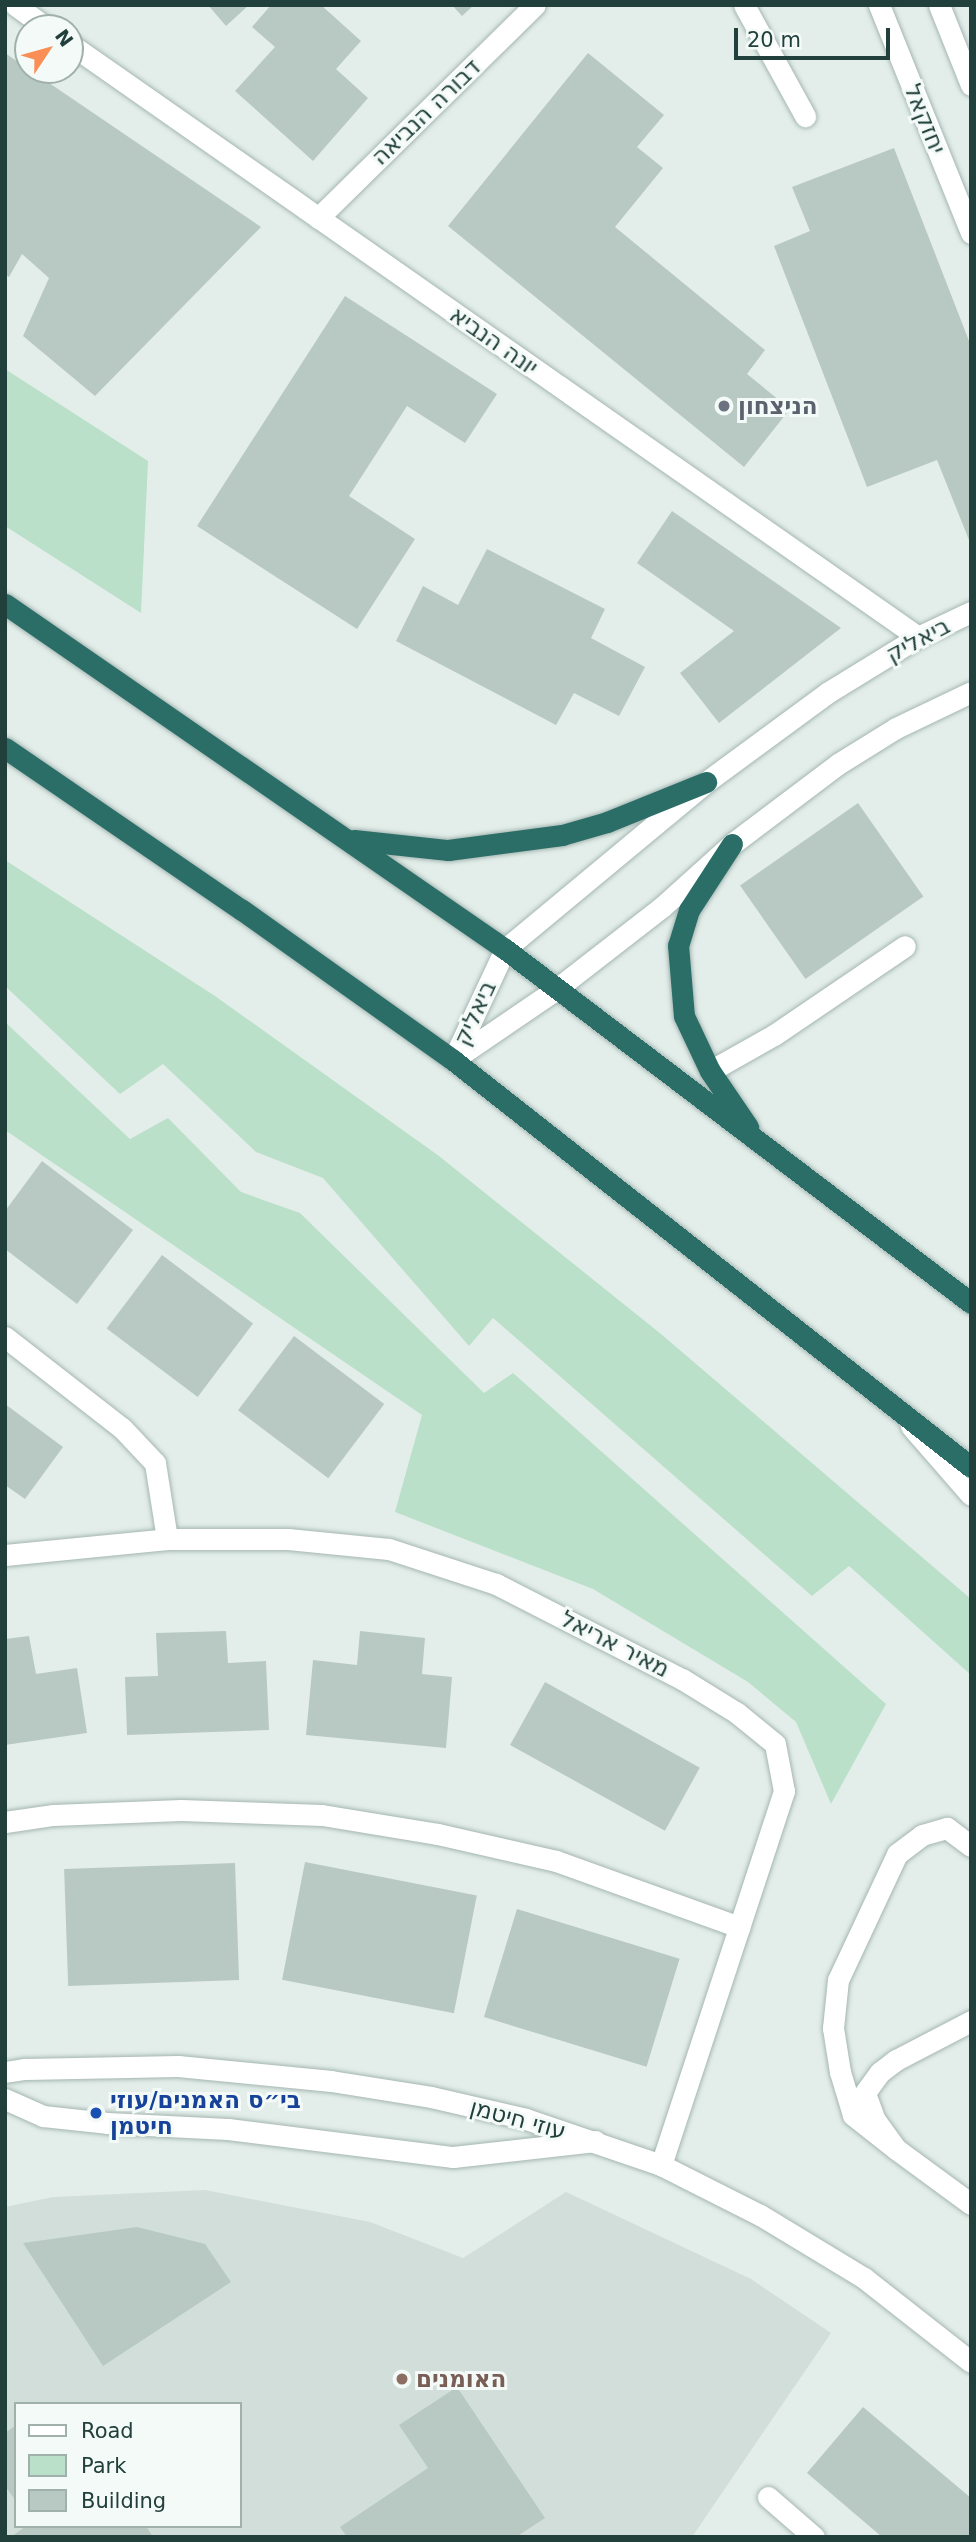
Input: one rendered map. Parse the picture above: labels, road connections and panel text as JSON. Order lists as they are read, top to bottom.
{
  "streets": {
    "street": [
      "דבורה הנביאה",
      "יחזקאל",
      "יונה הנביא",
      "ביאליק",
      "מאיר אריאל",
      "עוזי חיטמן"
    ]
  },
  "crossings": [
    ["דבורה הנביאה", "יונה הנביא"],
    ["יונה הנביא", "ביאליק"],
    ["מאיר אריאל", "עוזי חיטמן"]
  ],
  "places": ["הניצחון", "בי״ס האמנים/עוזי חיטמן", "האומנים"],
  "legend": ["Road", "Park", "Building"],
  "scale_bar": "20 m",
  "north": "top right"
}
